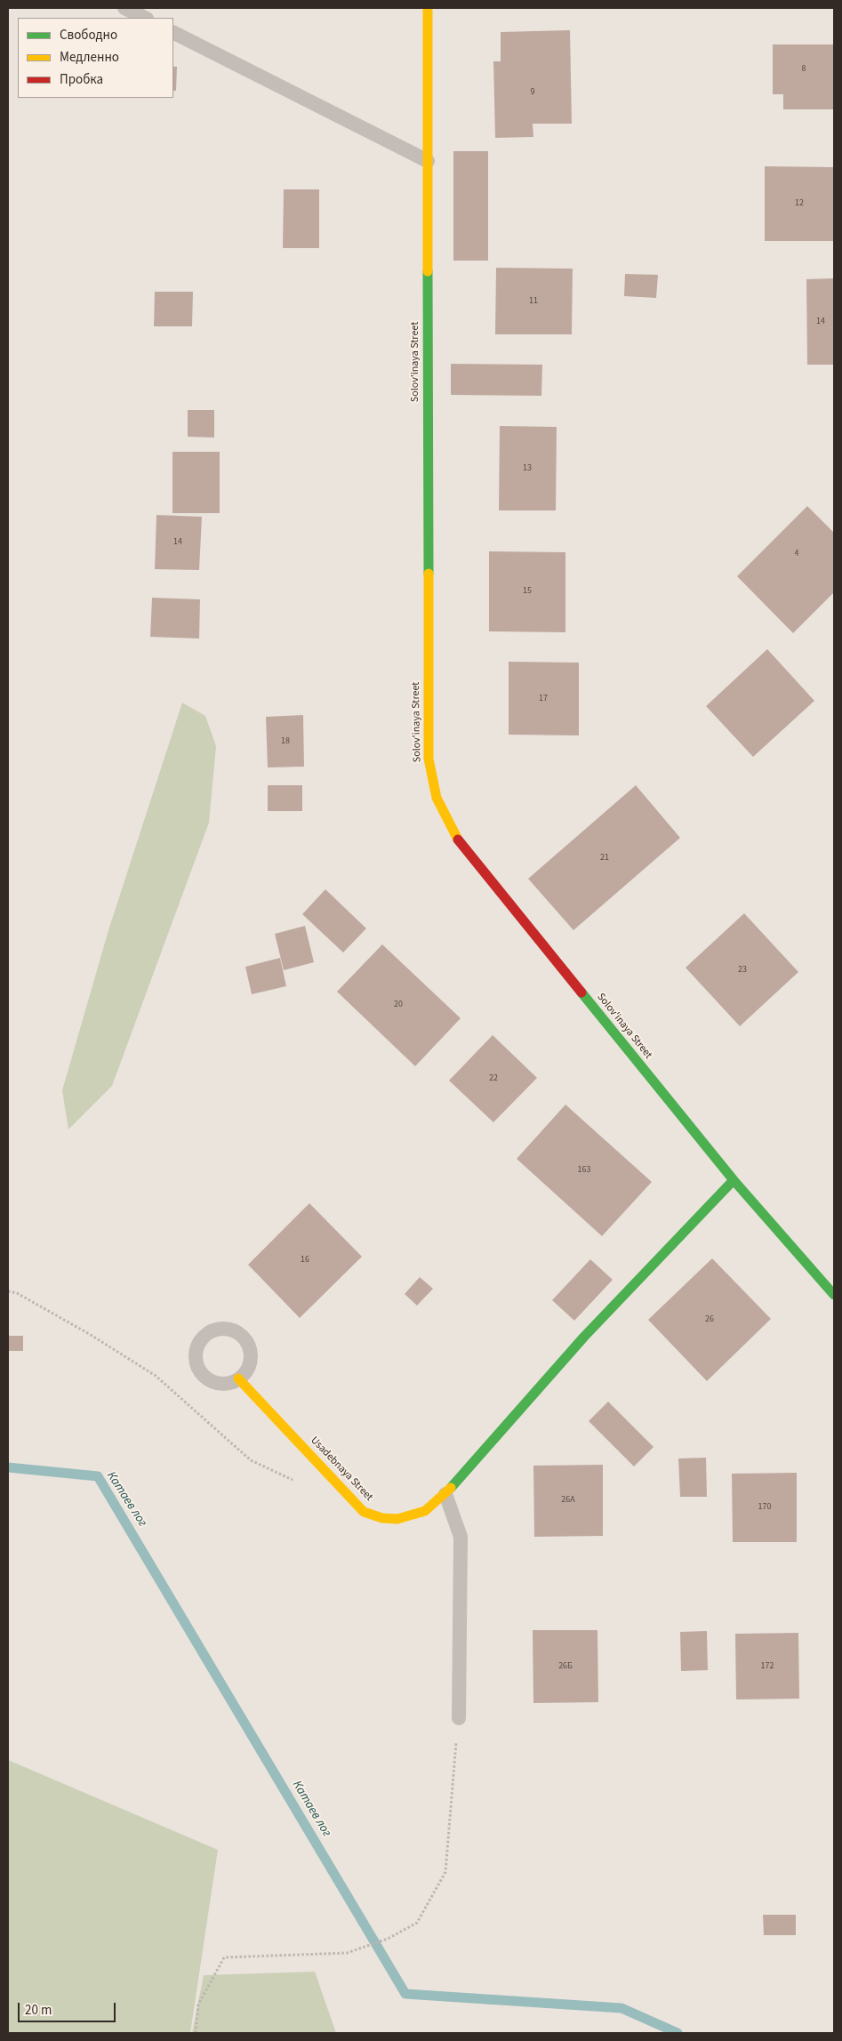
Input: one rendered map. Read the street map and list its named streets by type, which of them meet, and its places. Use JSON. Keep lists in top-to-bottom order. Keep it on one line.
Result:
{"streets":{"street":["Solov'inaya Street","Usadebnaya Street"]},"crossings":[["Solov'inaya Street","Usadebnaya Street"]],"water":["Катаев лог"],"house_numbers":["8","9","12","11","14","13","14","4","15","17","18","21","23","20","22","163","16","26","26А","170","26Б","172"],"legend":["Свободно","Медленно","Пробка"],"scale_bar":"20 m"}
